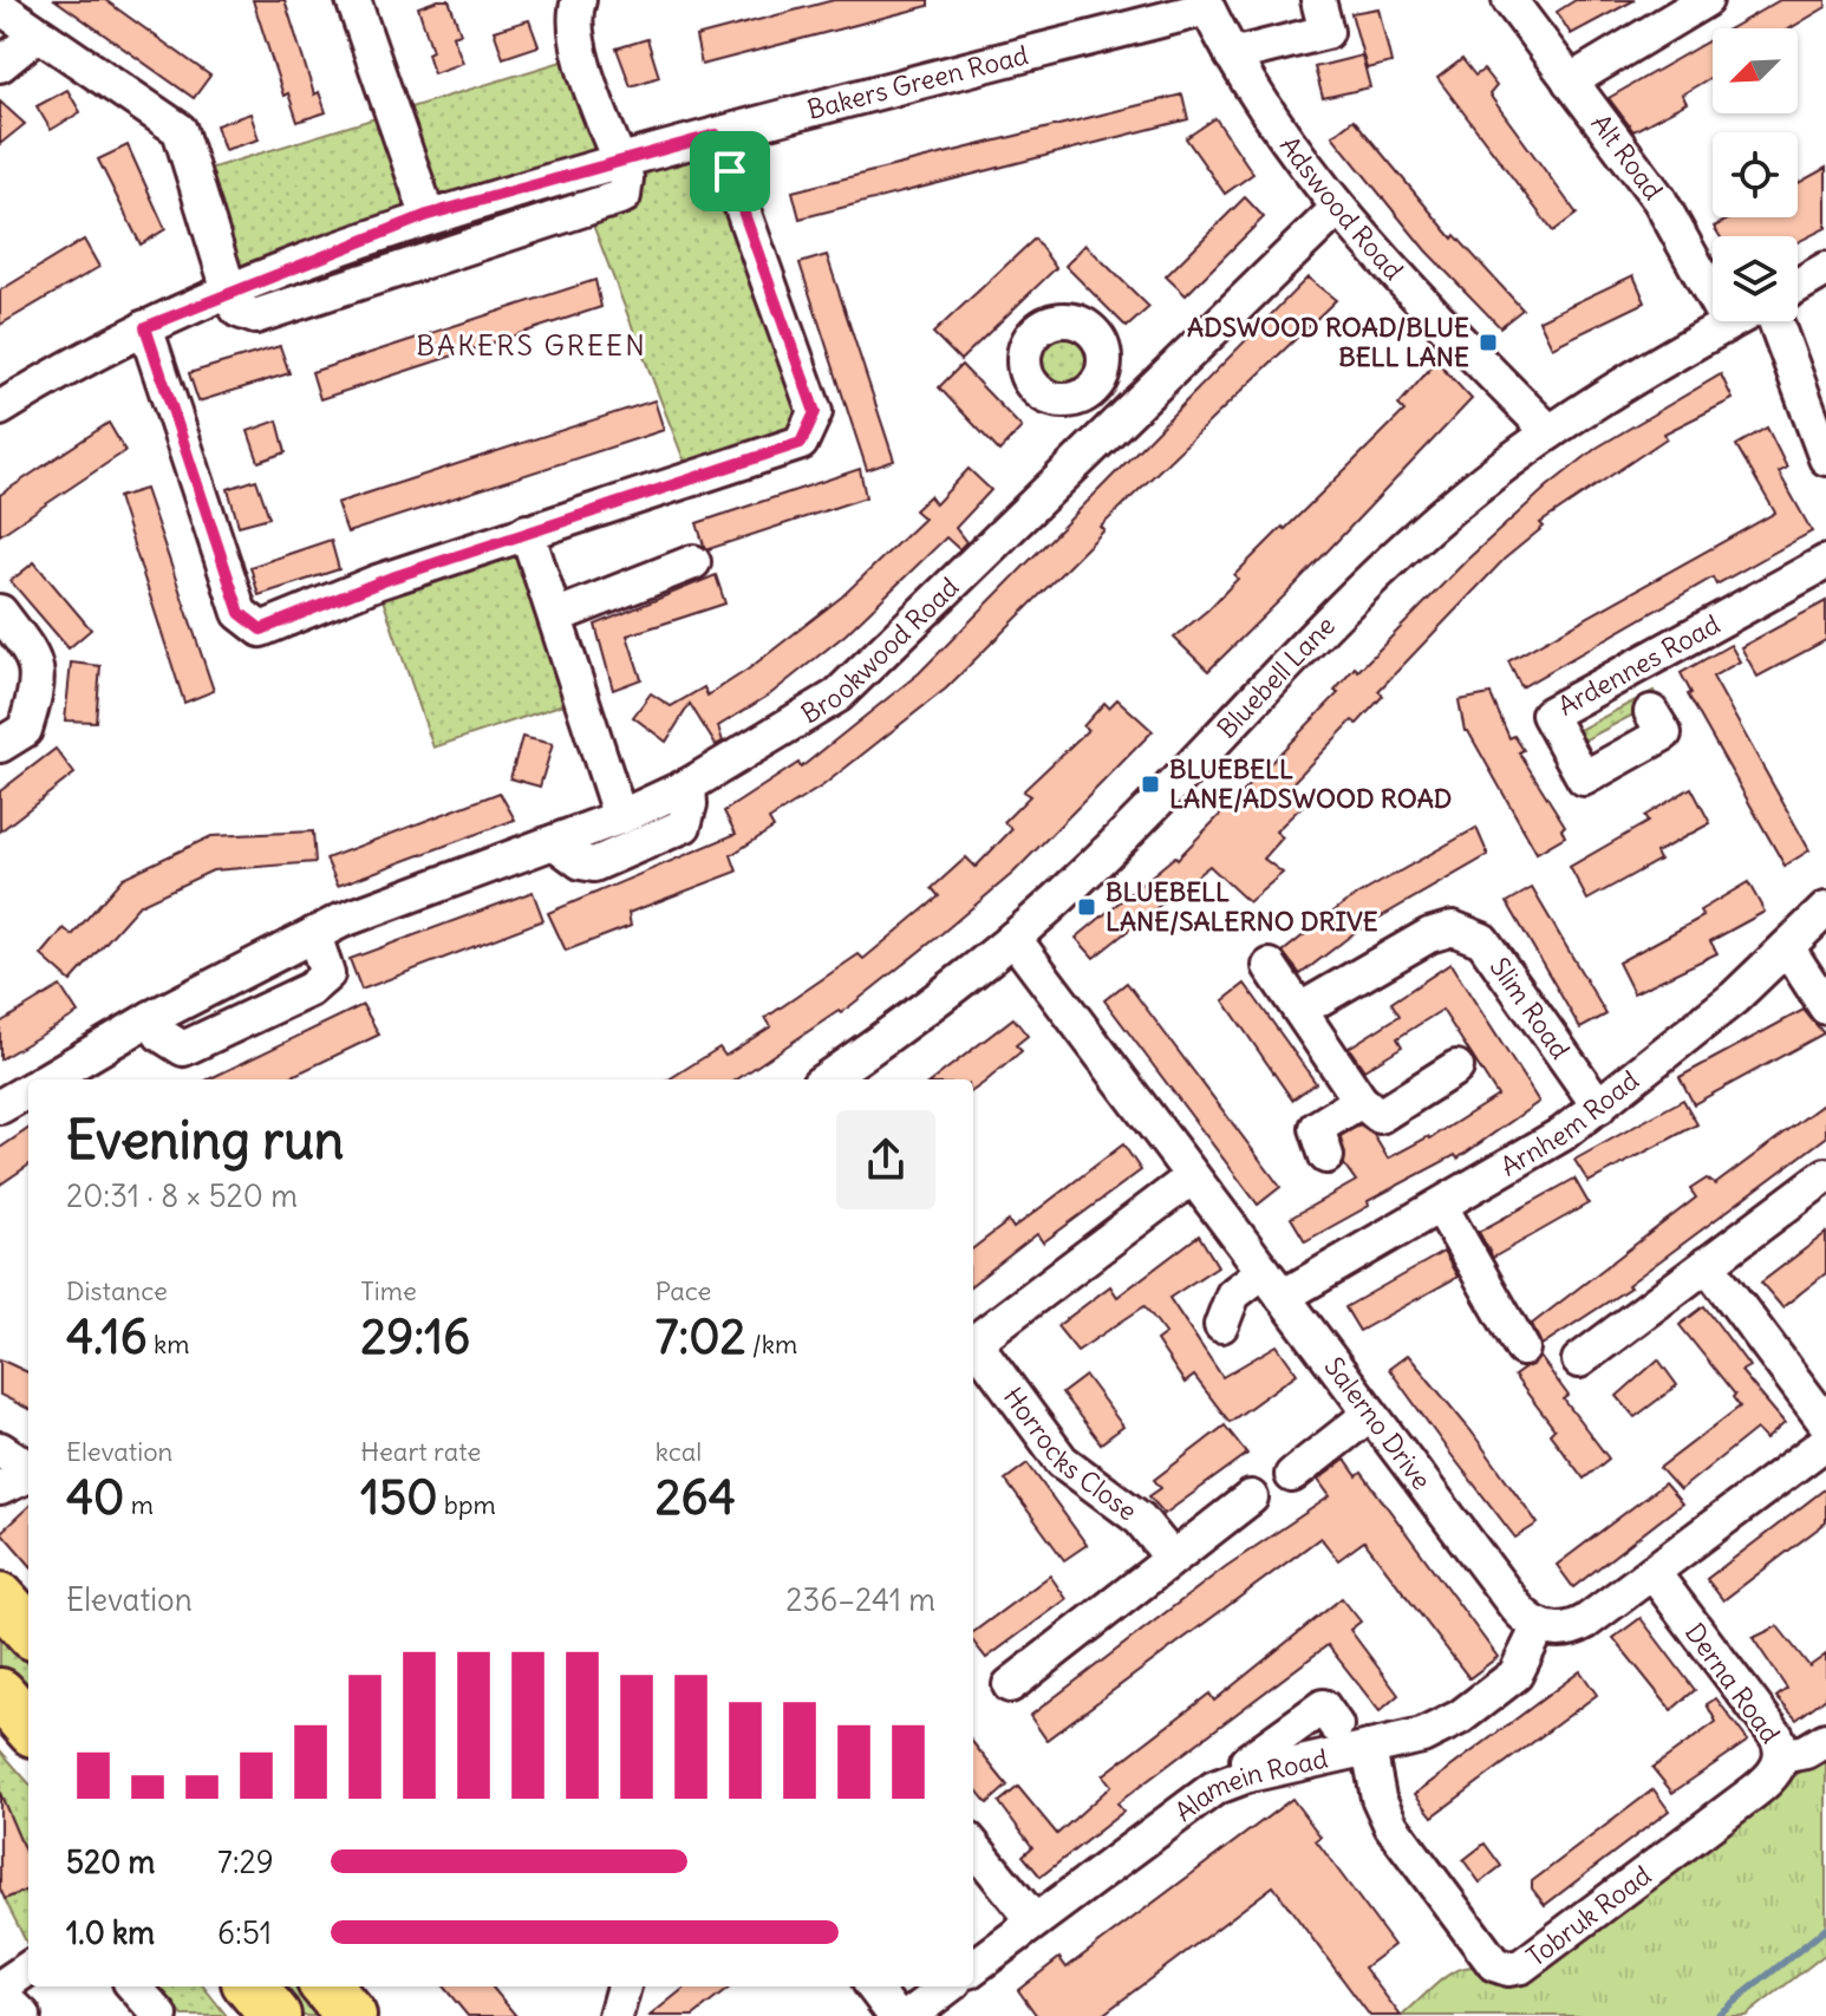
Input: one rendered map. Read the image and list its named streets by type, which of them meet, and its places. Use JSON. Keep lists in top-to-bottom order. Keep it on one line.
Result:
{"streets":{"street":["Bakers Green Road","Alt Road","Adswood Road","Brookwood Road","Ardennes Road","Bluebell Lane","Slim Road","Arnhem Road","Salerno Drive","Horrocks Close","Derna Road","Alamein Road","Tobruk Road"]},"crossings":[["Bakers Green Road","Adswood Road"],["Alt Road","Bluebell Lane"],["Adswood Road","Brookwood Road"],["Adswood Road","Bluebell Lane"],["Bluebell Lane","Salerno Drive"],["Slim Road","Arnhem Road"],["Arnhem Road","Salerno Drive"],["Salerno Drive","Alamein Road"],["Derna Road","Tobruk Road"],["Alamein Road","Tobruk Road"]],"districts":["BAKERS GREEN"],"places":{"transit":["ADSWOOD ROAD/BLUE BELL LANE","BLUEBELL LANE/ADSWOOD ROAD","BLUEBELL LANE/SALERNO DRIVE"]},"north":"bottom left","page":{"heading":["Evening run","20:31 · 8 × 520 m"],"stats":[["Distance","4.16 km"],["Time","29:16"],["Pace","7:02 /km"],["Elevation","40 m"],["Heart rate","150 bpm"],["kcal","264"]],"chart":["Elevation","236–241 m"],"list":[{"name":"520 m","note":"7:29"},{"name":"1.0 km","note":"6:51"}]}}
